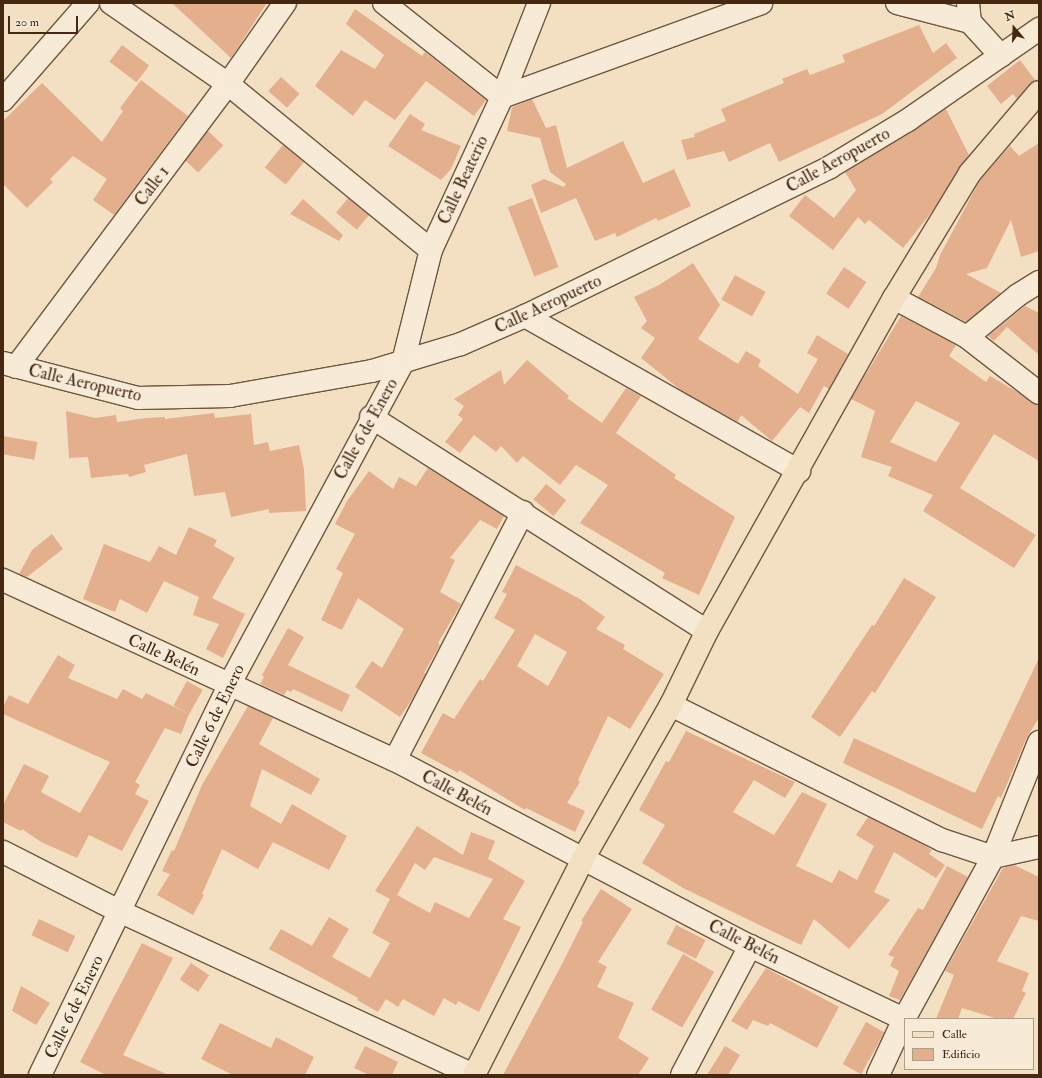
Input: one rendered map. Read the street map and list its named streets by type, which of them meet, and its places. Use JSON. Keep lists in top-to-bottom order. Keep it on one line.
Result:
{"streets":{"street":["Calle Aeropuerto","Calle Beaterio","Calle 1","Calle 6 de Enero","Calle Belén"]},"crossings":[["Calle Aeropuerto","Calle Beaterio"],["Calle Aeropuerto","Calle 1"],["Calle Aeropuerto","Calle 6 de Enero"],["Calle Beaterio","Calle 6 de Enero"],["Calle 6 de Enero","Calle Belén"]],"legend":["Calle","Edificio"],"scale_bar":"20 m","north":"top"}
